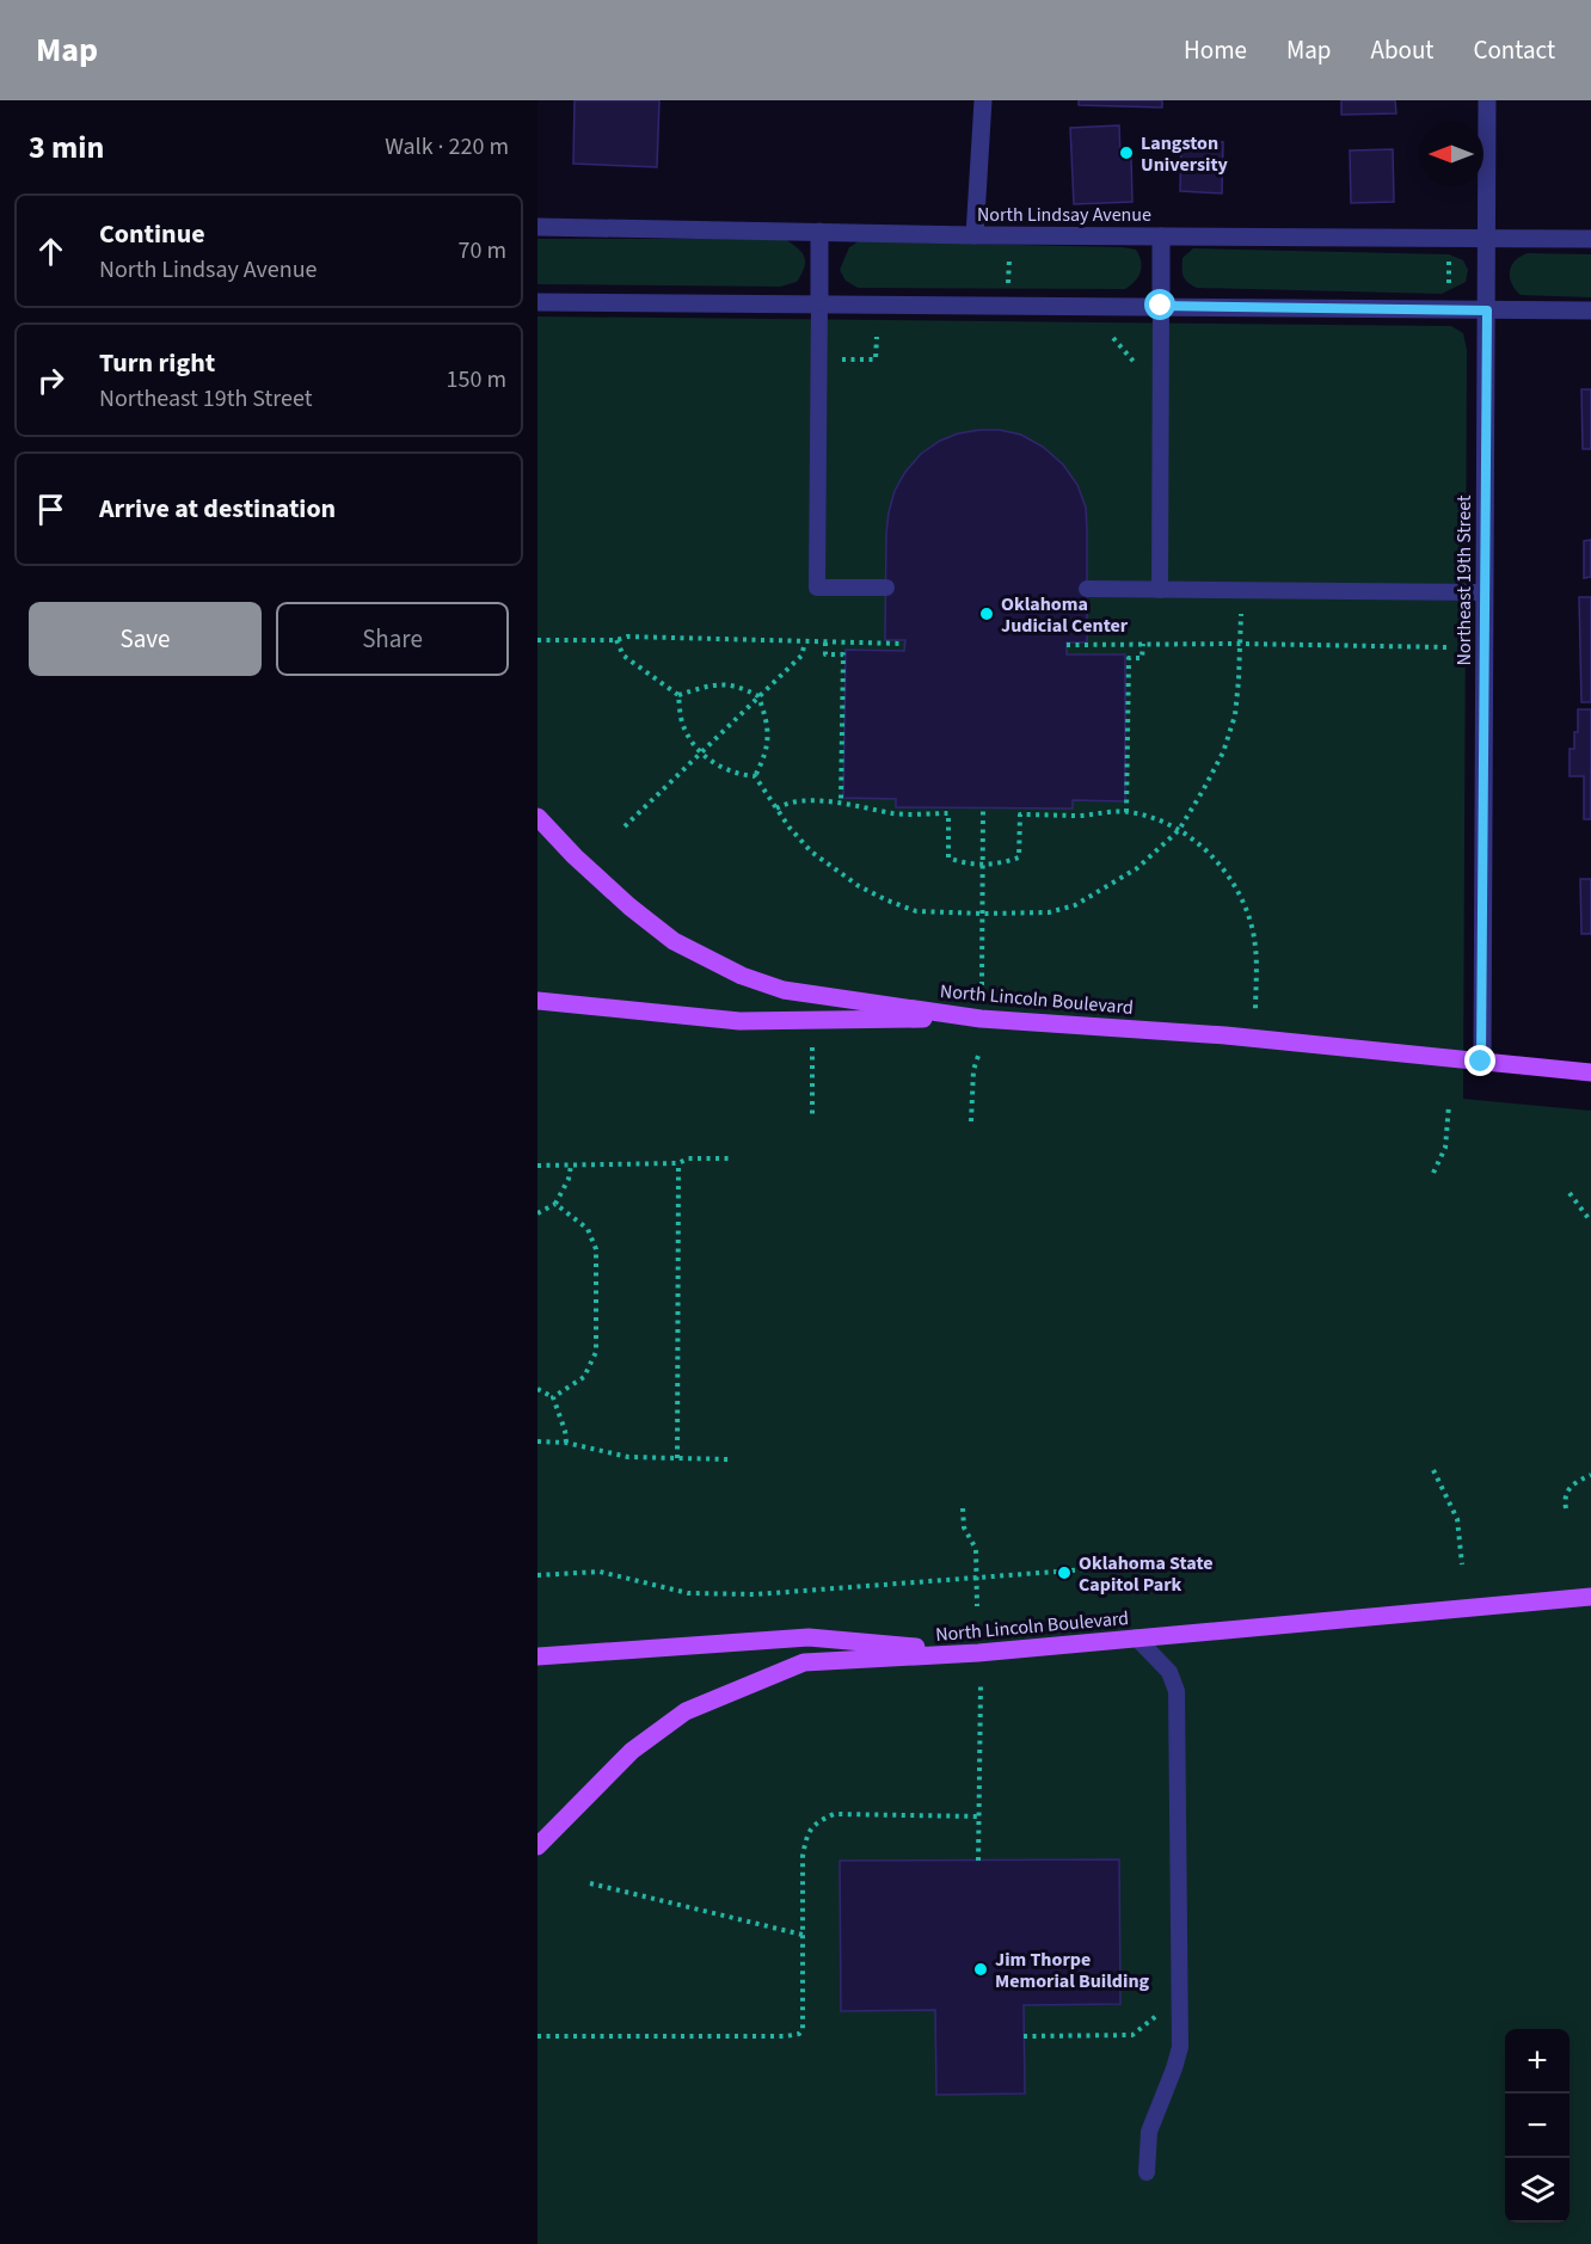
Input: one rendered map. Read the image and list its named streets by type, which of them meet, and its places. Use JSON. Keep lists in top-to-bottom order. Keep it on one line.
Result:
{"streets":{"main road":["North Lincoln Boulevard"],"street":["North Lindsay Avenue","Northeast 19th Street"]},"crossings":[["North Lindsay Avenue","Northeast 19th Street"],["Northeast 19th Street","North Lincoln Boulevard"]],"places":["Langston University","Oklahoma Judicial Center","Oklahoma State Capitol Park","Jim Thorpe Memorial Building"],"north":"left","page":{"header":"Map","nav":["Home","Map","About","Contact"],"heading":["3 min","Walk · 220 m"],"list":[["Continue","North Lindsay Avenue","70 m"],["Turn right","Northeast 19th Street","150 m"],"Arrive at destination"],"buttons":["Save","Share"],"map_buttons":["+","−"]}}
